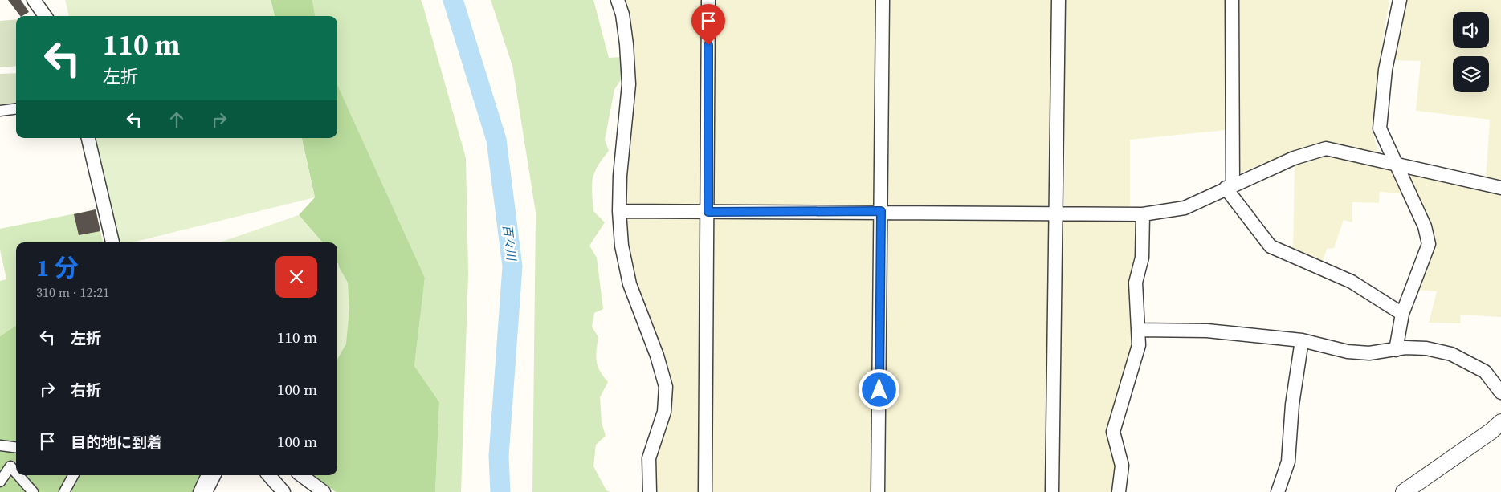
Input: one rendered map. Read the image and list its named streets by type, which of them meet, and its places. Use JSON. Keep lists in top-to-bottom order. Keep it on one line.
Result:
{"water":["百々川"],"page":{"turn":["110 m","左折"],"heading":["1 分","310 m · 12:21"],"list":[{"name":"左折","value":"110 m"},{"name":"右折","value":"100 m"},{"name":"目的地に到着","value":"100 m"}]}}
